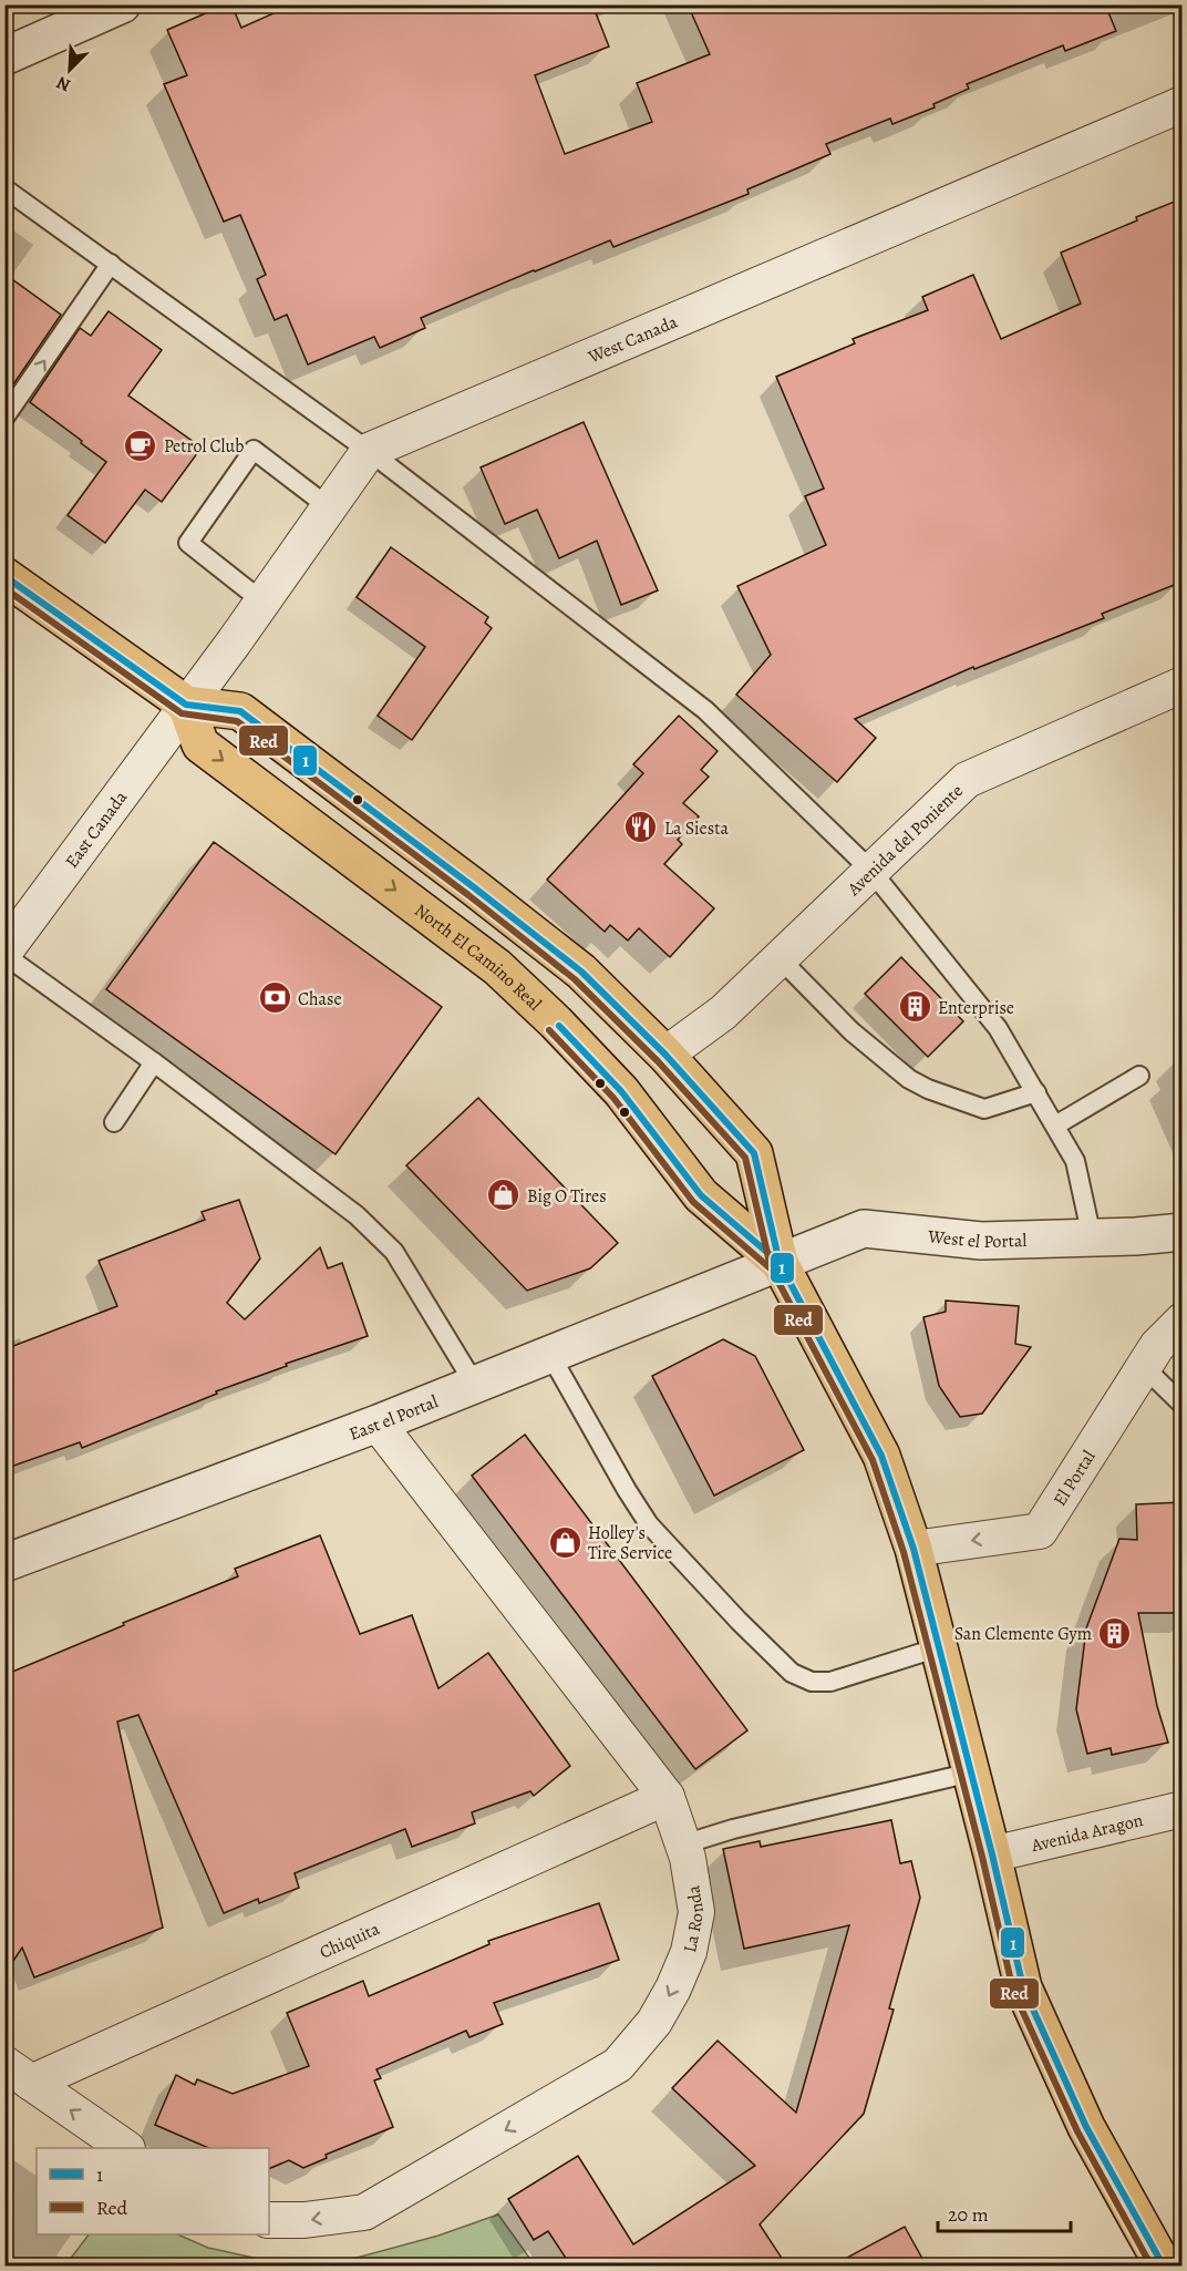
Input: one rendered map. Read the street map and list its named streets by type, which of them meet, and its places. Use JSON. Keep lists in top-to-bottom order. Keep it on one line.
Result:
{"streets":{"main road":["North El Camino Real"],"street":["West Canada","East Canada","Avenida del Poniente","West el Portal","East el Portal","El Portal","Avenida Aragon","La Ronda","Chiquita"]},"crossings":[["East Canada","North El Camino Real"],["Avenida del Poniente","North El Camino Real"],["North El Camino Real","West el Portal"],["North El Camino Real","East el Portal"],["North El Camino Real","El Portal"],["North El Camino Real","Avenida Aragon"],["West el Portal","East el Portal"],["East el Portal","La Ronda"],["La Ronda","Chiquita"]],"one_way":["El Portal","La Ronda"],"places":{"cafe":["Petrol Club"],"restaurant":["La Siesta"],"bank":["Chase"],"building":["Enterprise","San Clemente Gym"],"shop":["Big O Tires","Holley's Tire Service"]},"lines":["transit line 1","transit line Red"],"legend":["1","Red"],"scale_bar":"20 m","north":"bottom left"}
